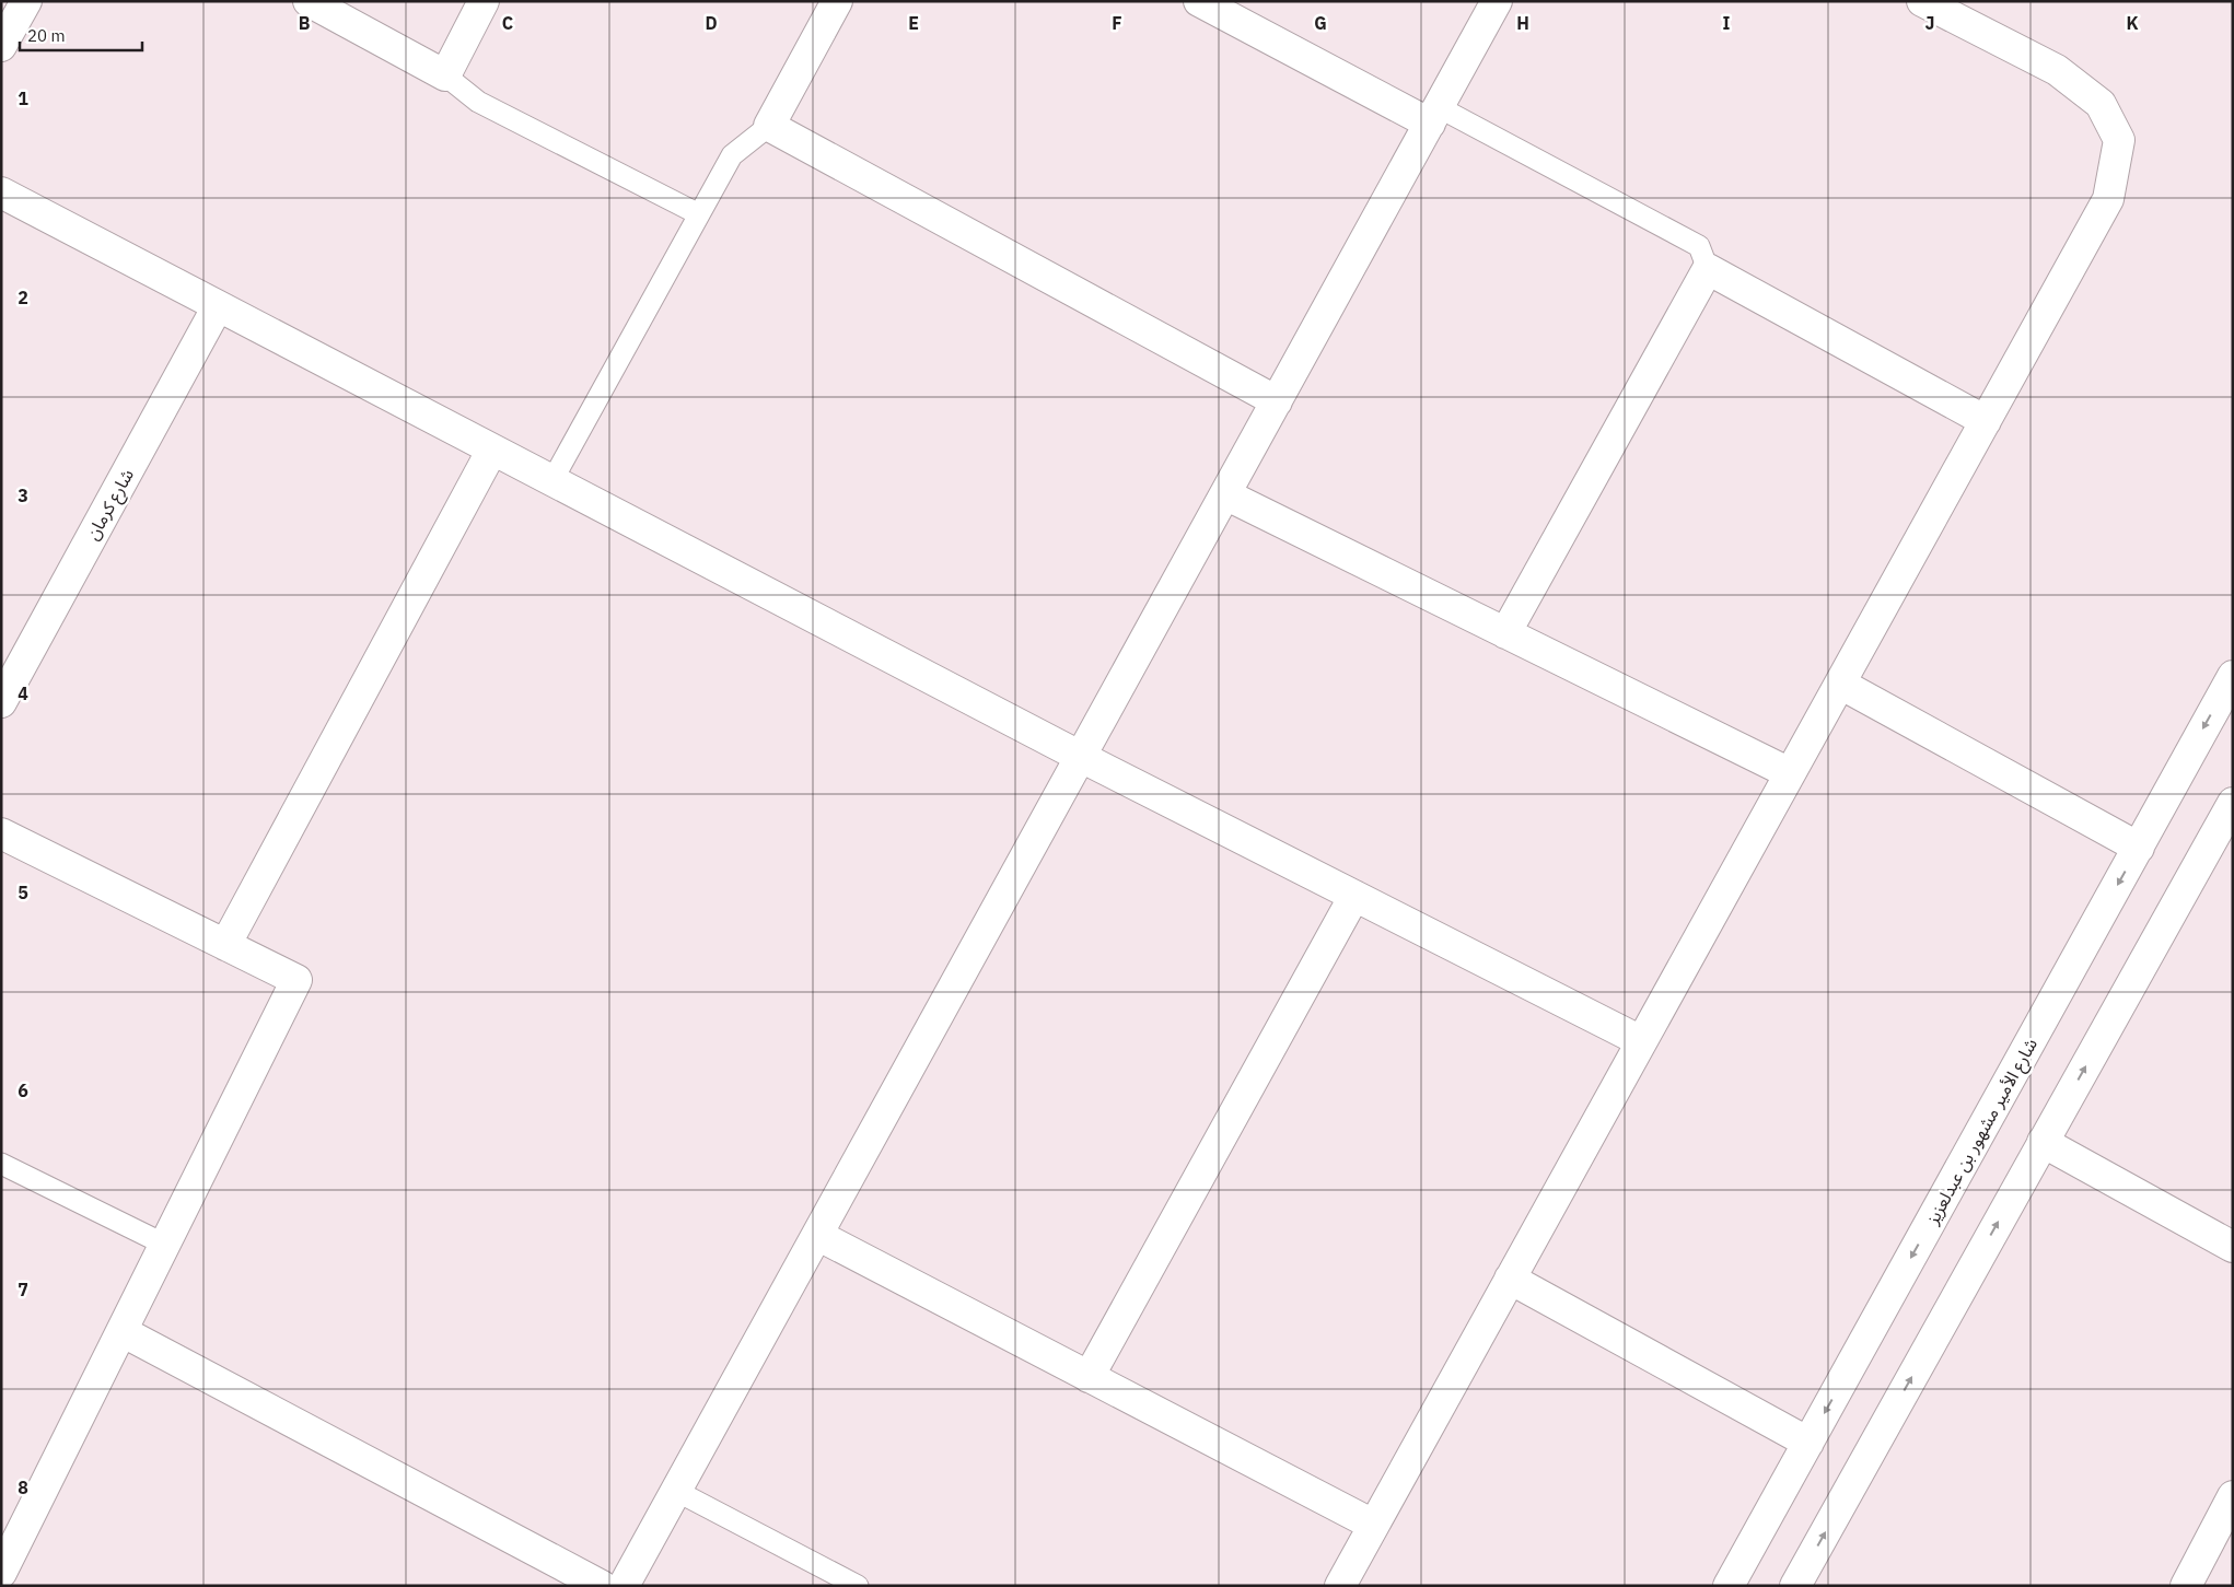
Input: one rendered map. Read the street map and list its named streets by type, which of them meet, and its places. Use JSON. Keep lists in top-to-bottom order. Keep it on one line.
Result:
{"streets":{"street":["شارع كرمان","شارع الأمير مشهور بن عبدلعزيز"]},"scale_bar":"20 m","grid":{"columns":["B","C","D","E","F","G","H","I","J","K"],"rows":["1","2","3","4","5","6","7","8"]}}
